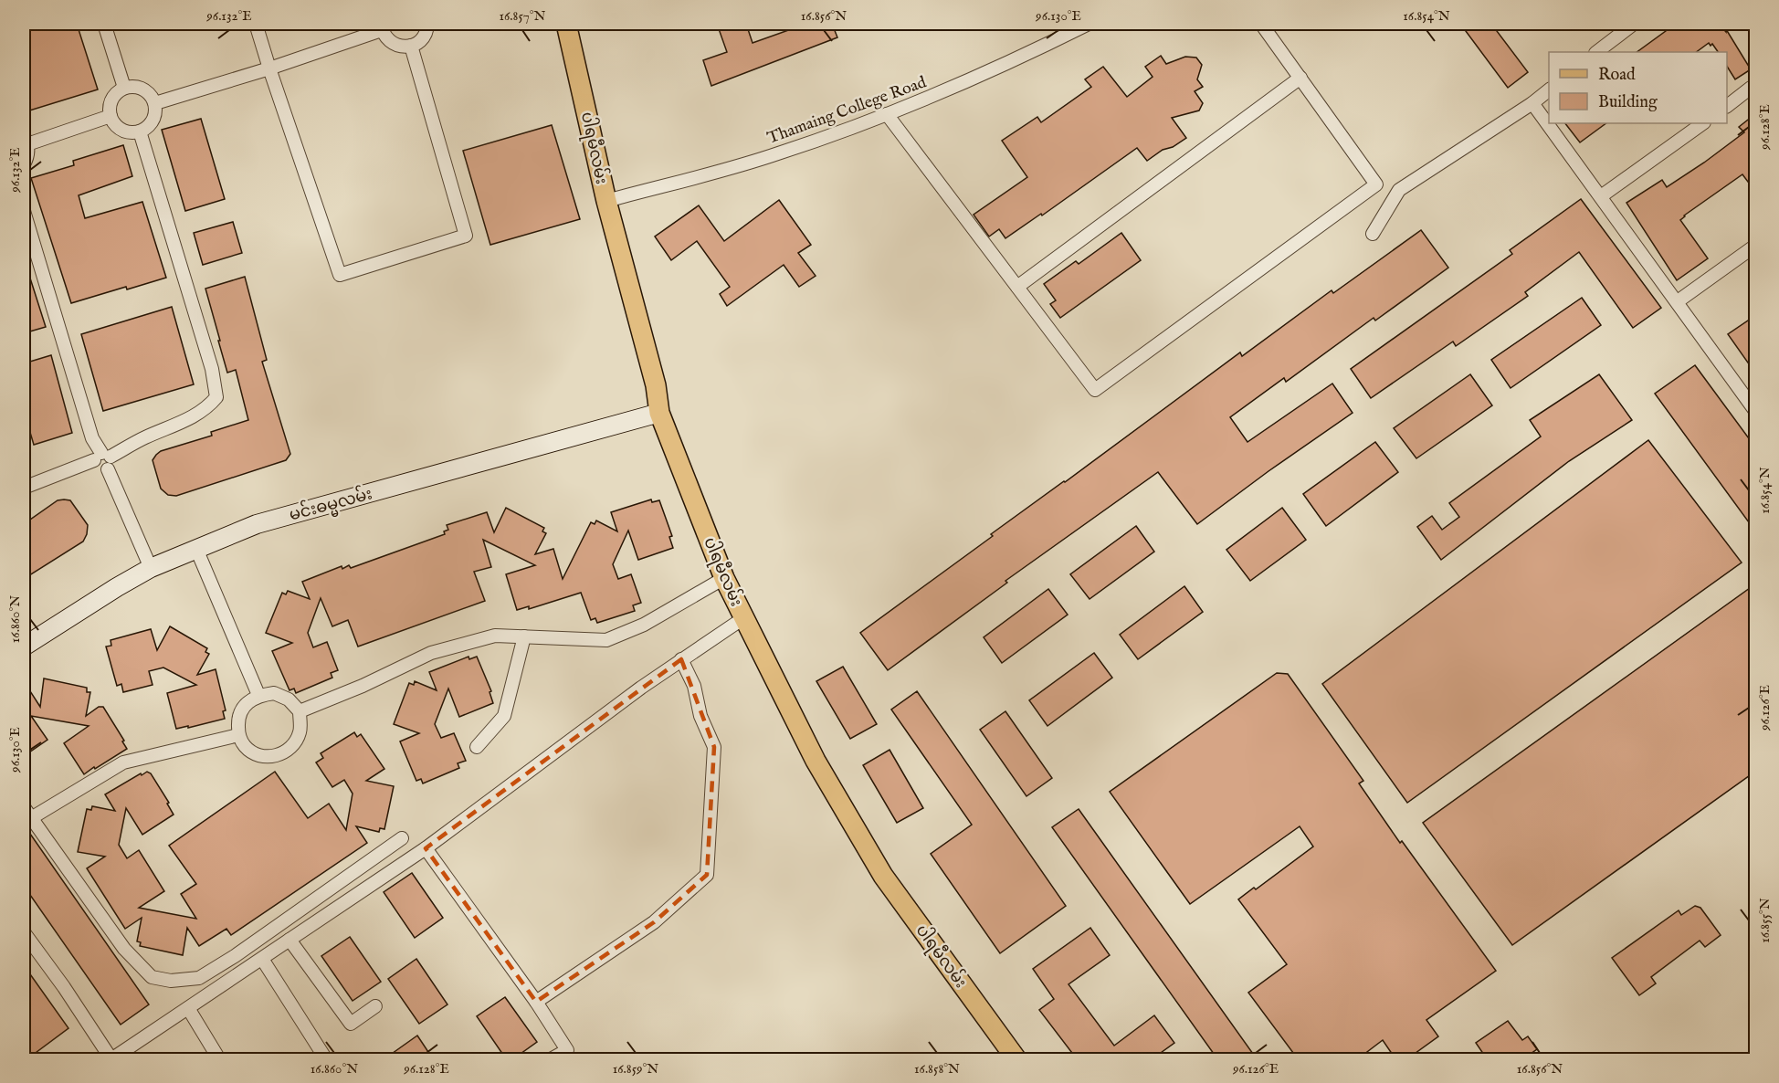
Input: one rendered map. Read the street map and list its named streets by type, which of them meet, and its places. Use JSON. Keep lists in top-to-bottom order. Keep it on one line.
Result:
{"streets":{"main road":["ပါရမီလမ်း","မင်းဓမ္မလမ်း"],"street":["Thamaing College Road"]},"crossings":[["Thamaing College Road","ပါရမီလမ်း"],["ပါရမီလမ်း","မင်းဓမ္မလမ်း"]],"legend":["Road","Building"],"coordinates":["96.132°E","16.857°N","16.856°N","96.130°E","16.854°N","96.128°E","16.860°N","96.126°E","16.855°N","16.859°N","16.858°N"]}
